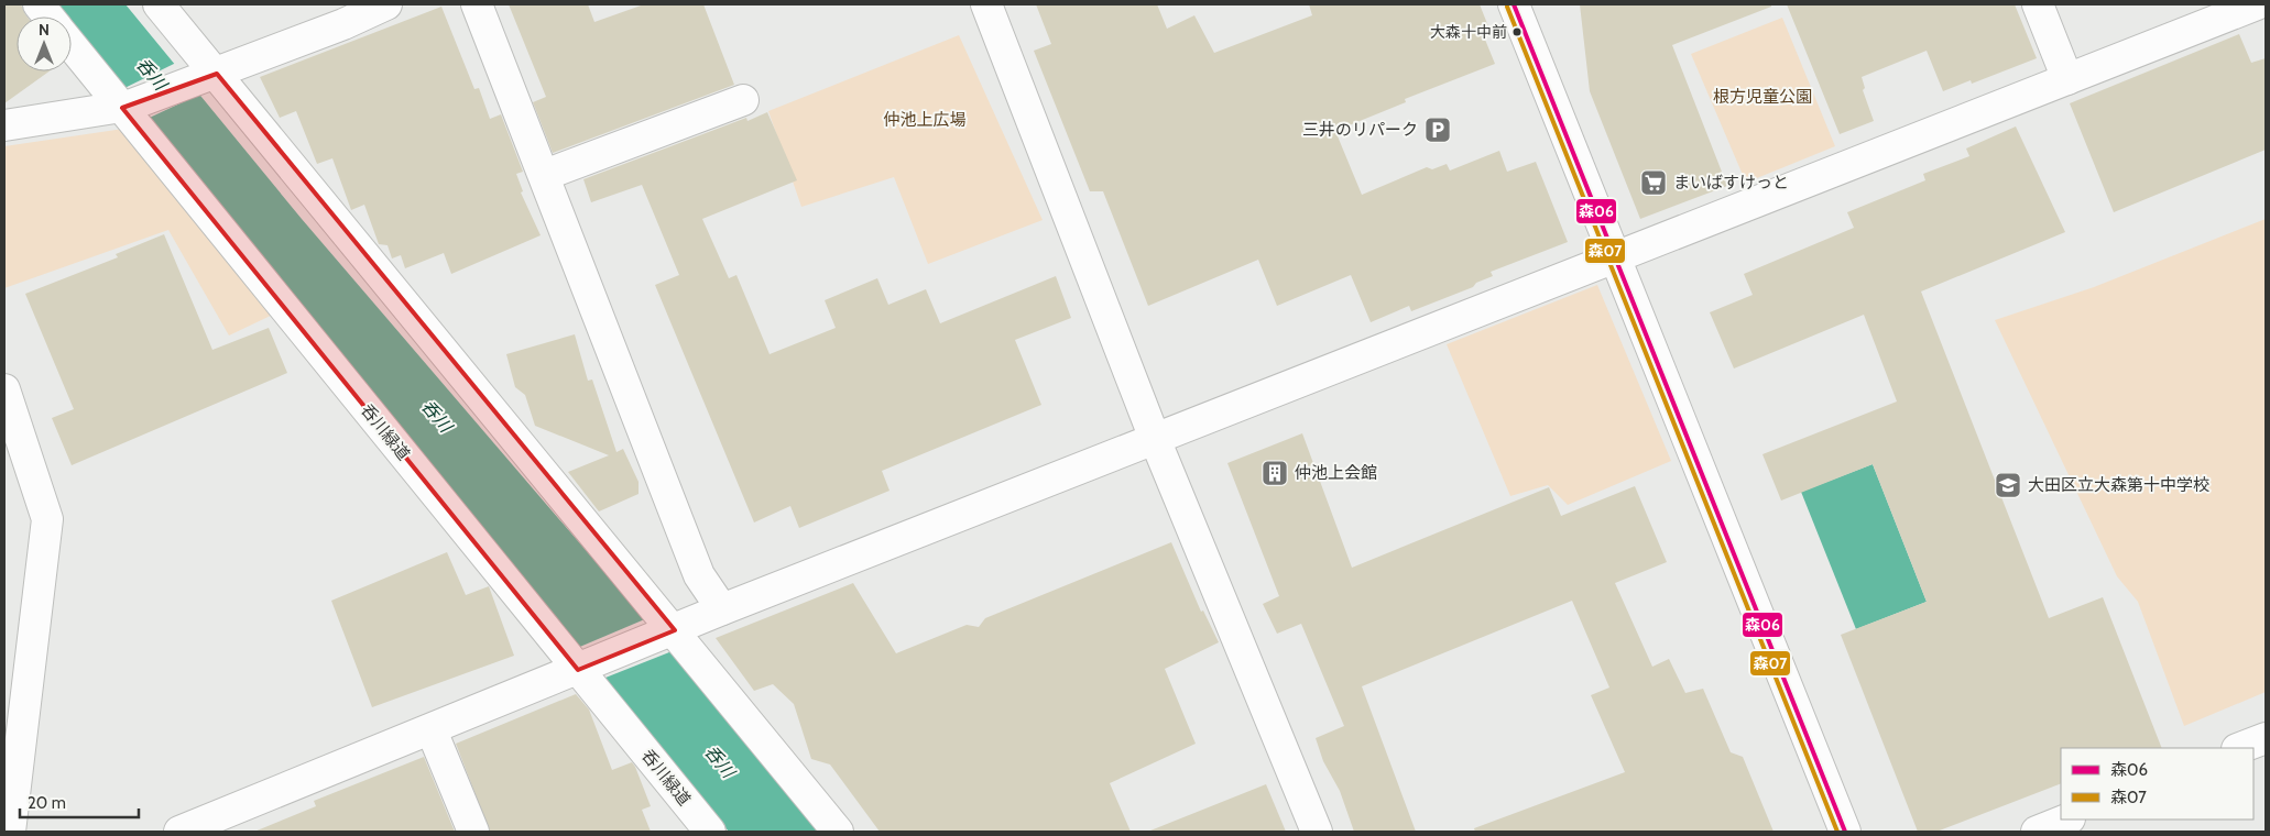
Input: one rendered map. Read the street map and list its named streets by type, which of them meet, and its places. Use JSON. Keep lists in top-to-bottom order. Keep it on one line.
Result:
{"streets":{"street":["呑川緑道"]},"water":["呑川"],"parks":["根方児童公園","仲池上広場"],"places":{"other":["大森十中前"],"parking":["三井のリパーク"],"supermarket":["まいばすけっと"],"building":["仲池上会館"],"school or university":["大田区立大森第十中学校"]},"lines":["transit line 森06","transit line 森07"],"legend":["森06","森07"],"scale_bar":"20 m","north":"top"}
